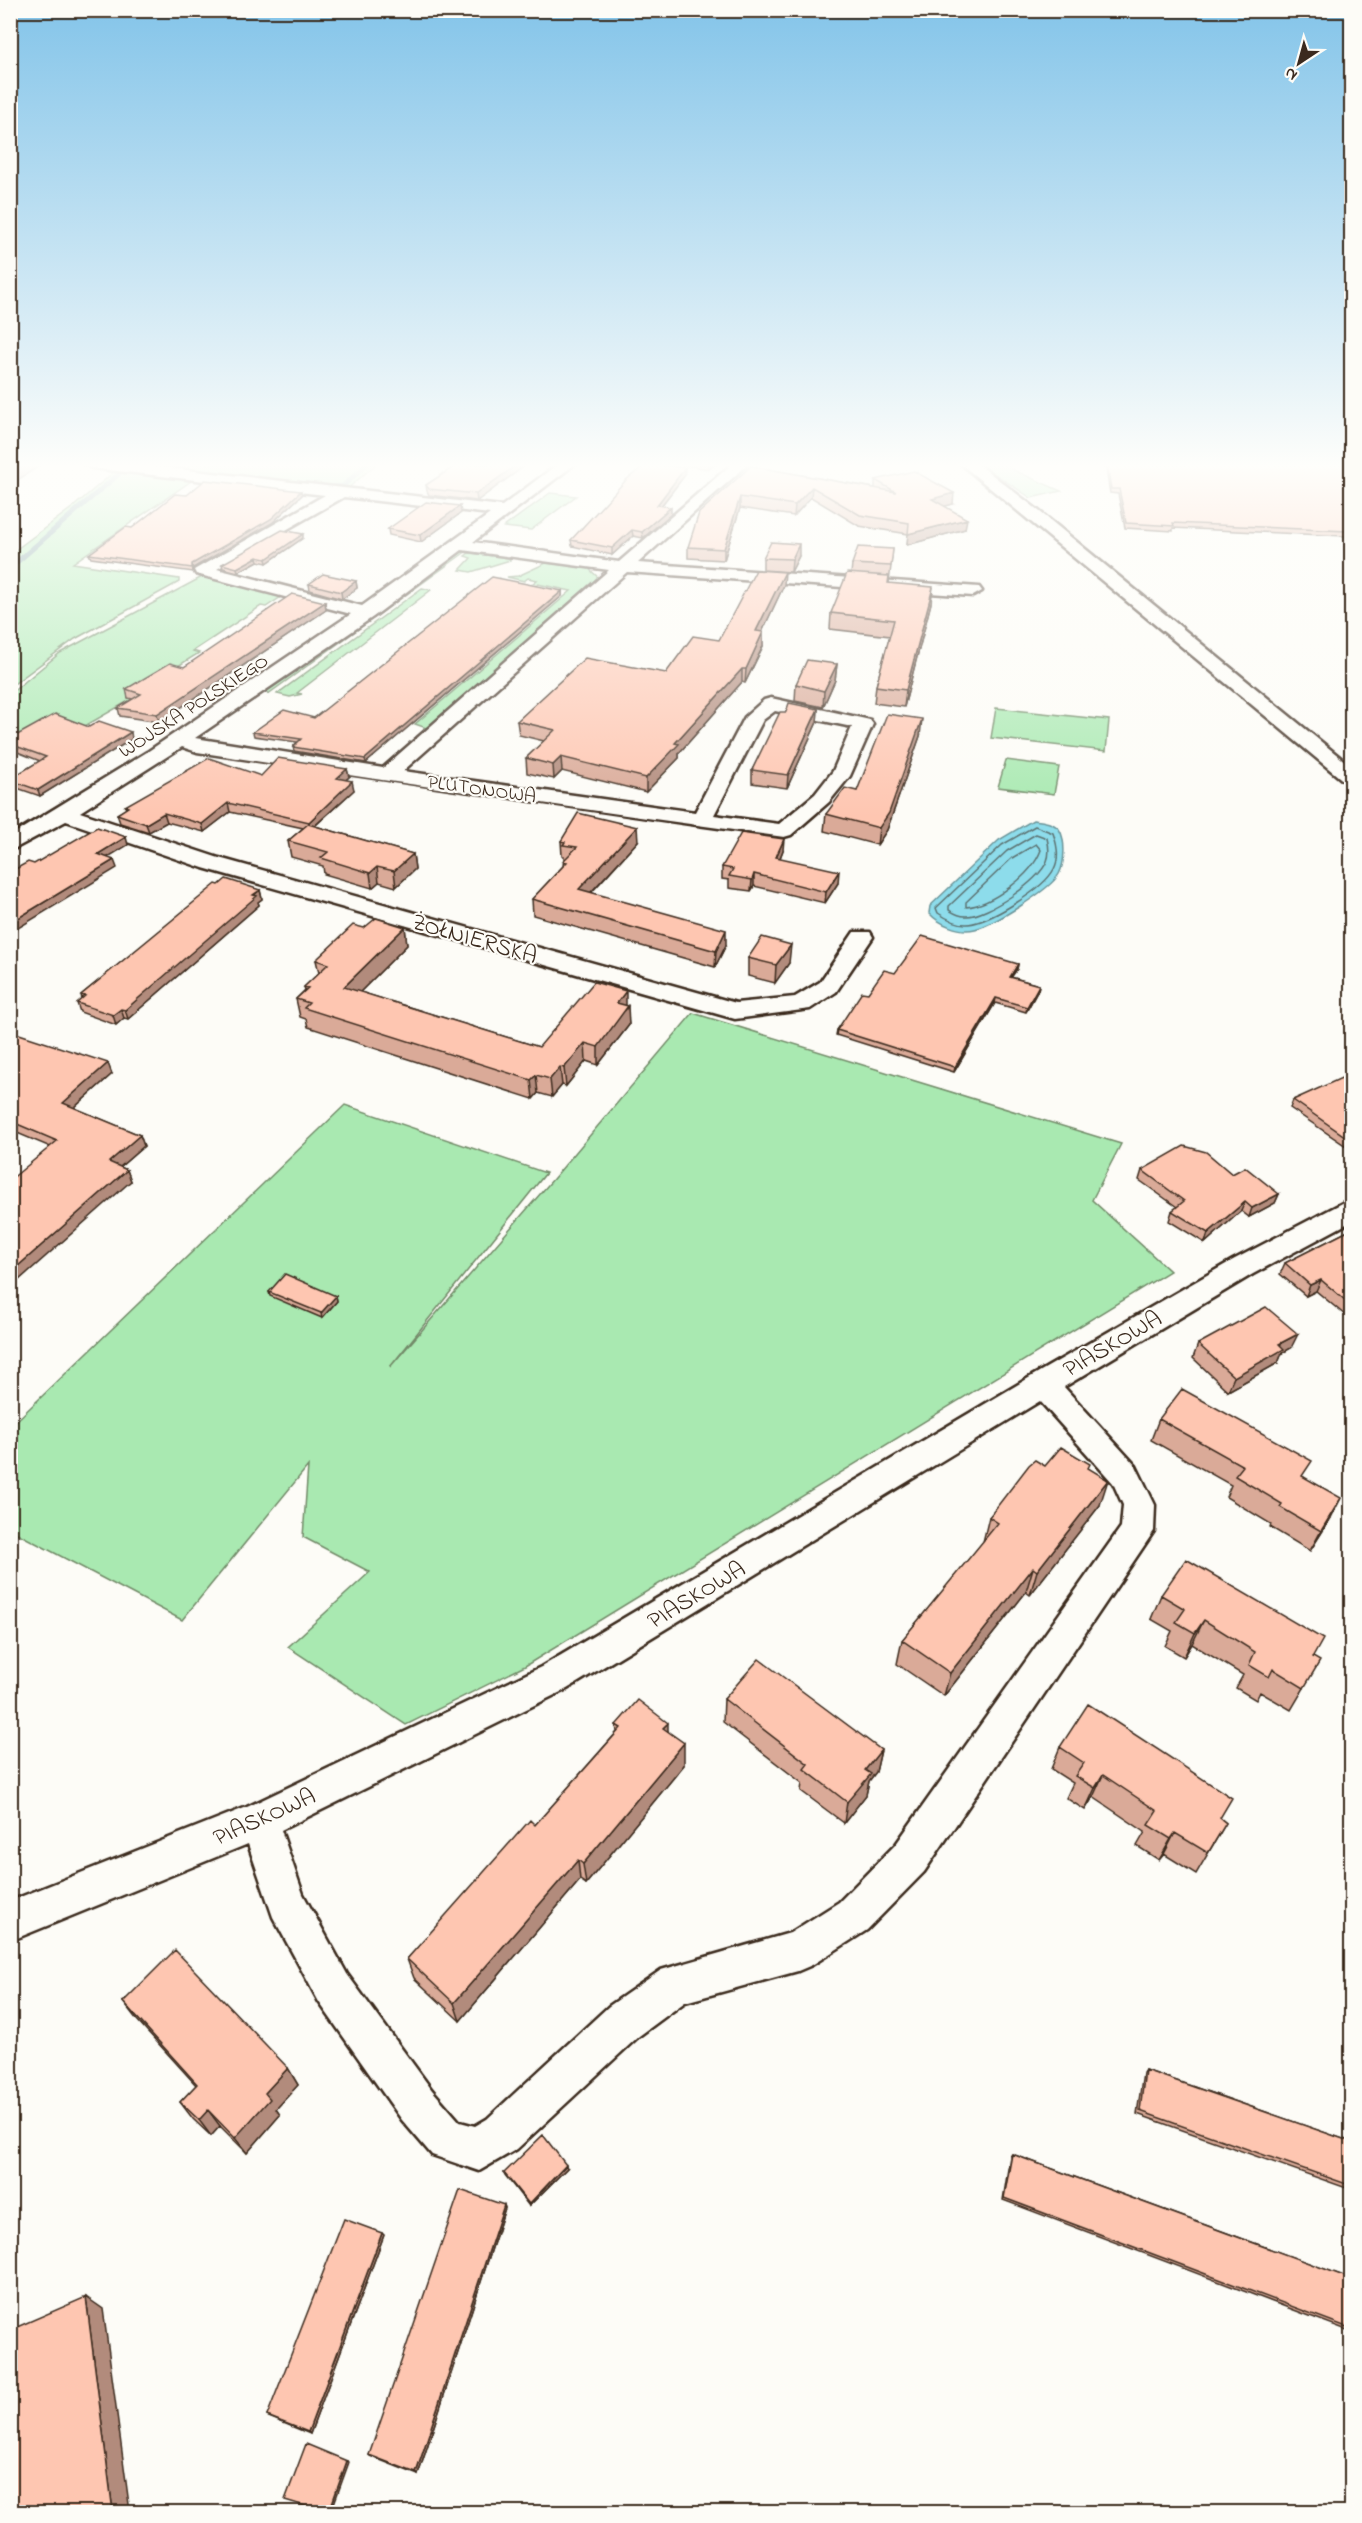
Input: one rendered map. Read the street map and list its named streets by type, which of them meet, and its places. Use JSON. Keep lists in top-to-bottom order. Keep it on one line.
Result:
{"streets":{"street":["WOJSKA POLSKIEGO","PLUTONOWA","ŻOŁNIERSKA","PIASKOWA"]},"crossings":[["WOJSKA POLSKIEGO","PLUTONOWA"],["WOJSKA POLSKIEGO","ŻOŁNIERSKA"]],"north":"bottom left"}
